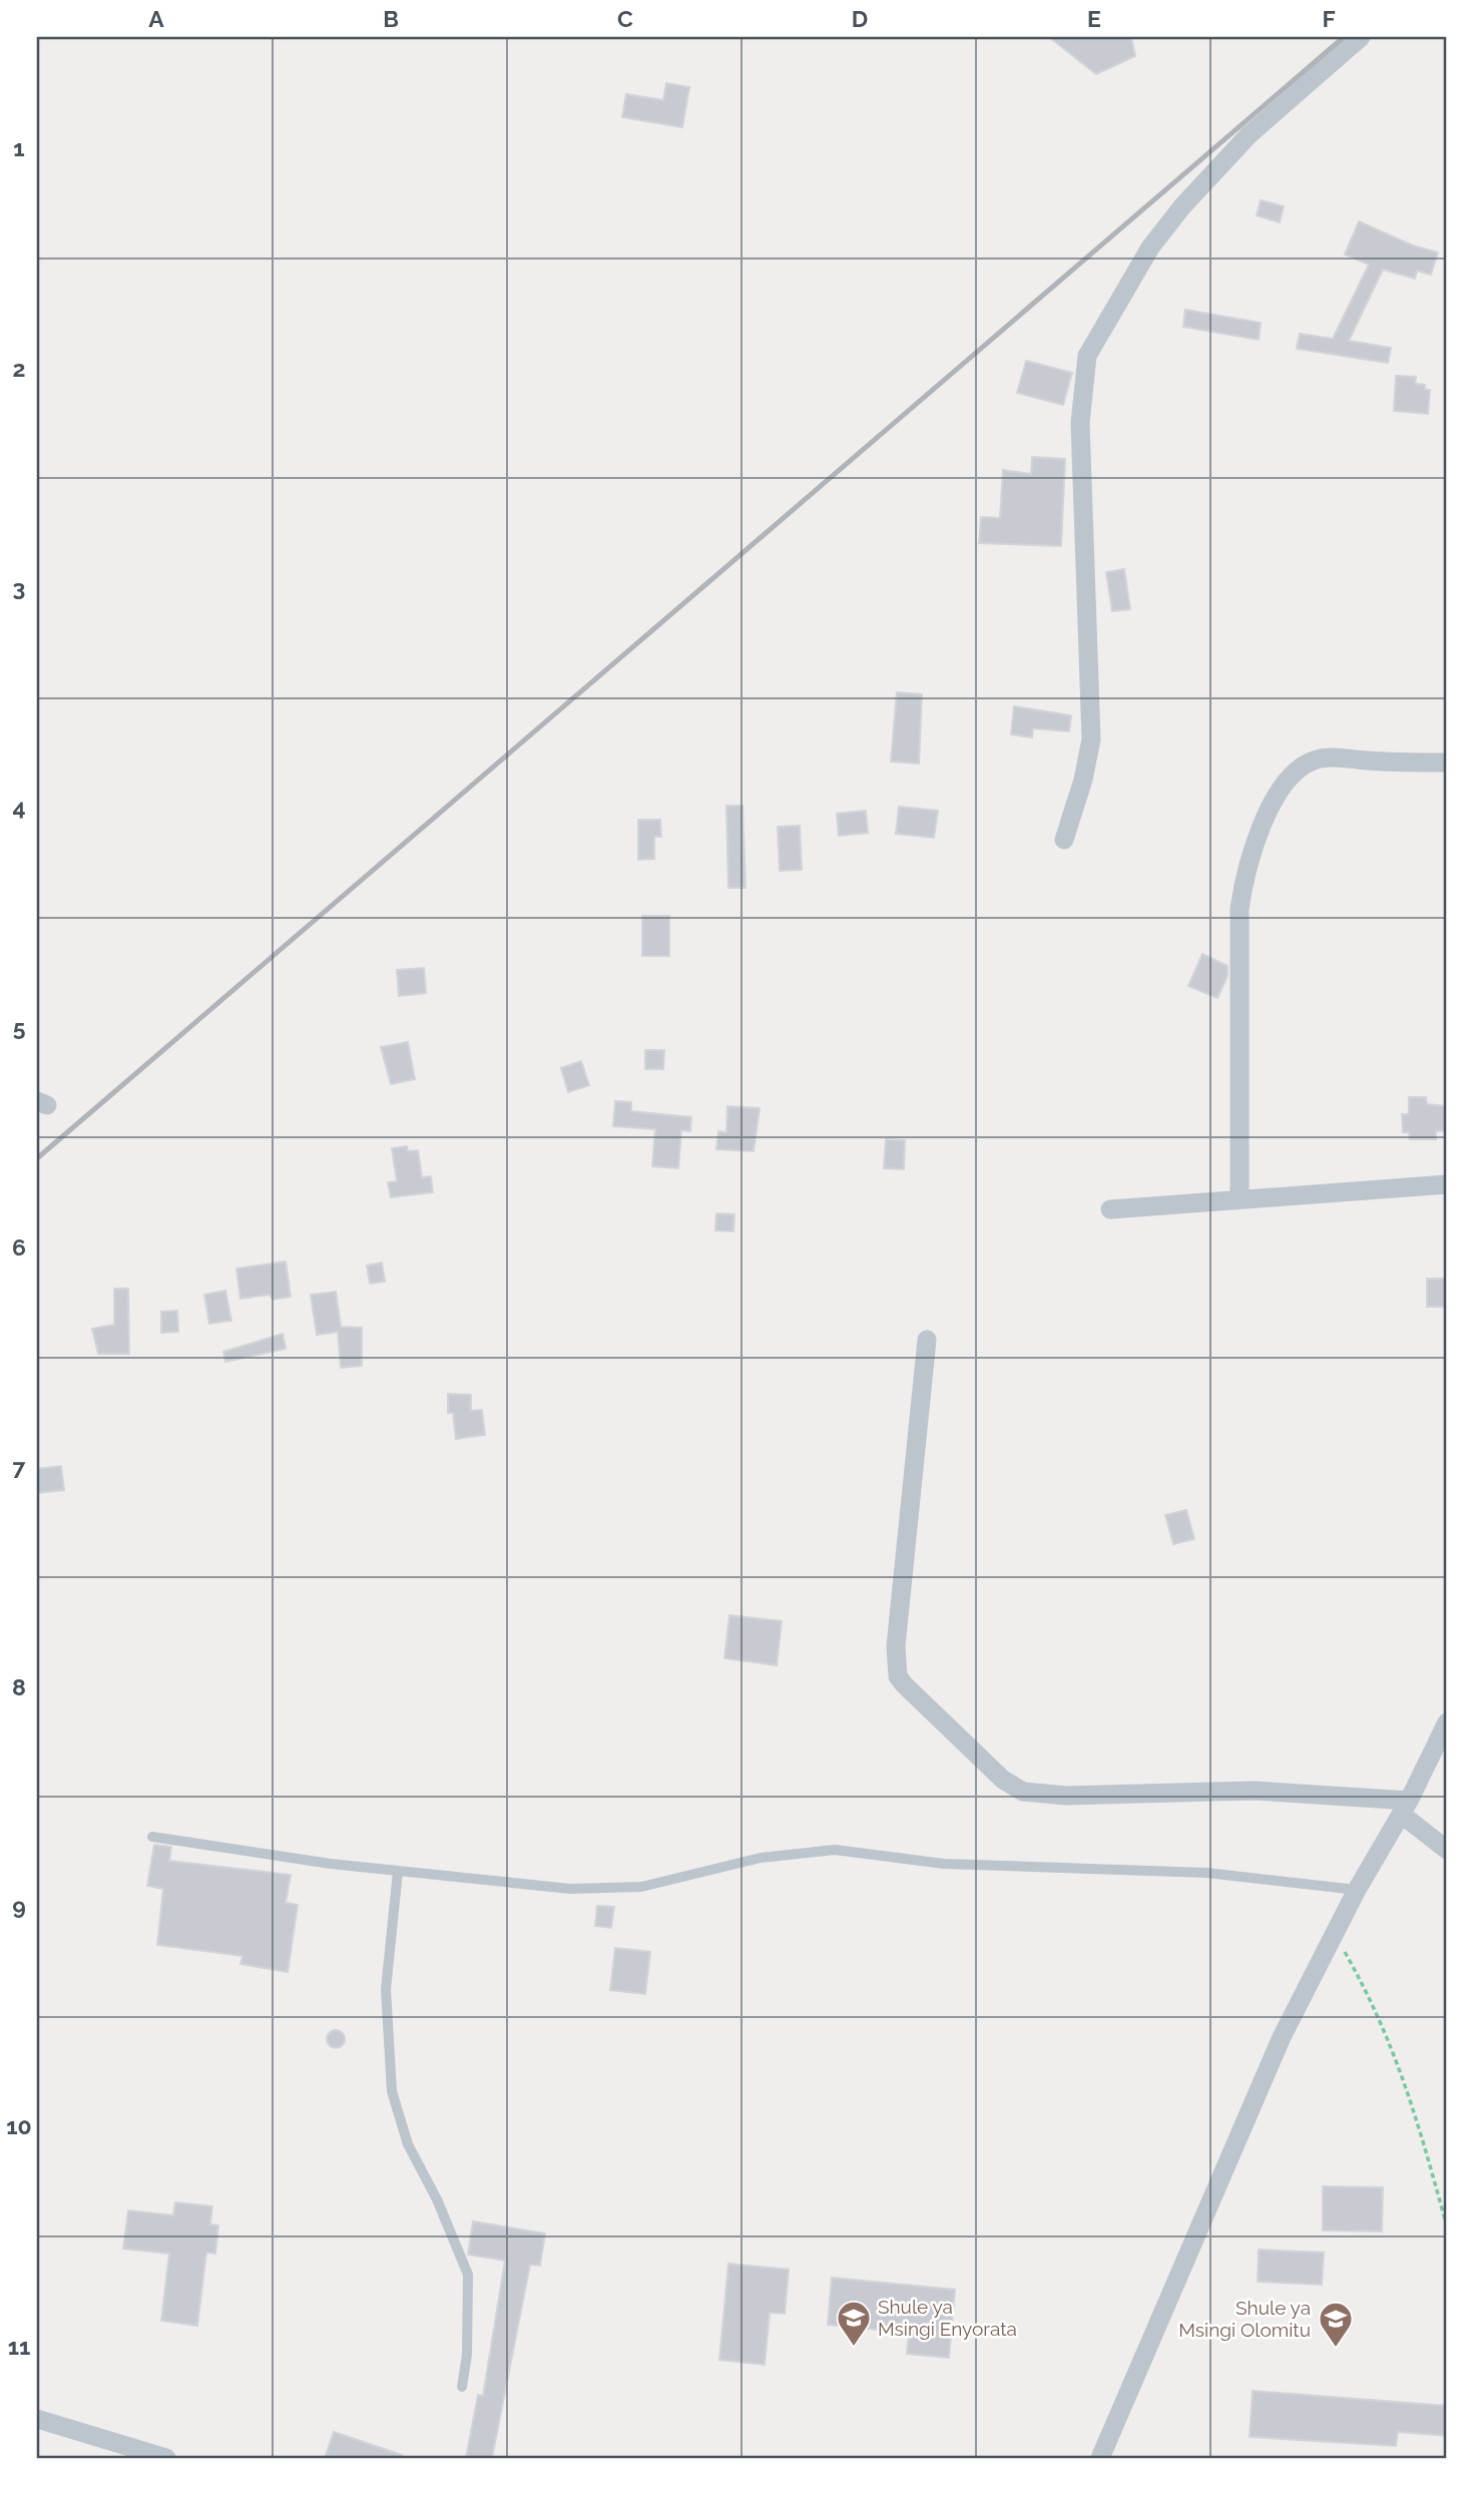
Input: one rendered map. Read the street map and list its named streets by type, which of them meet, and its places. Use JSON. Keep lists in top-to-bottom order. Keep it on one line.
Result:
{"places":{"school or university":["Shule ya Msingi Enyorata","Shule ya Msingi Olomitu"]},"grid":{"columns":["A","B","C","D","E","F"],"rows":["1","2","3","4","5","6","7","8","9","10","11"]}}
